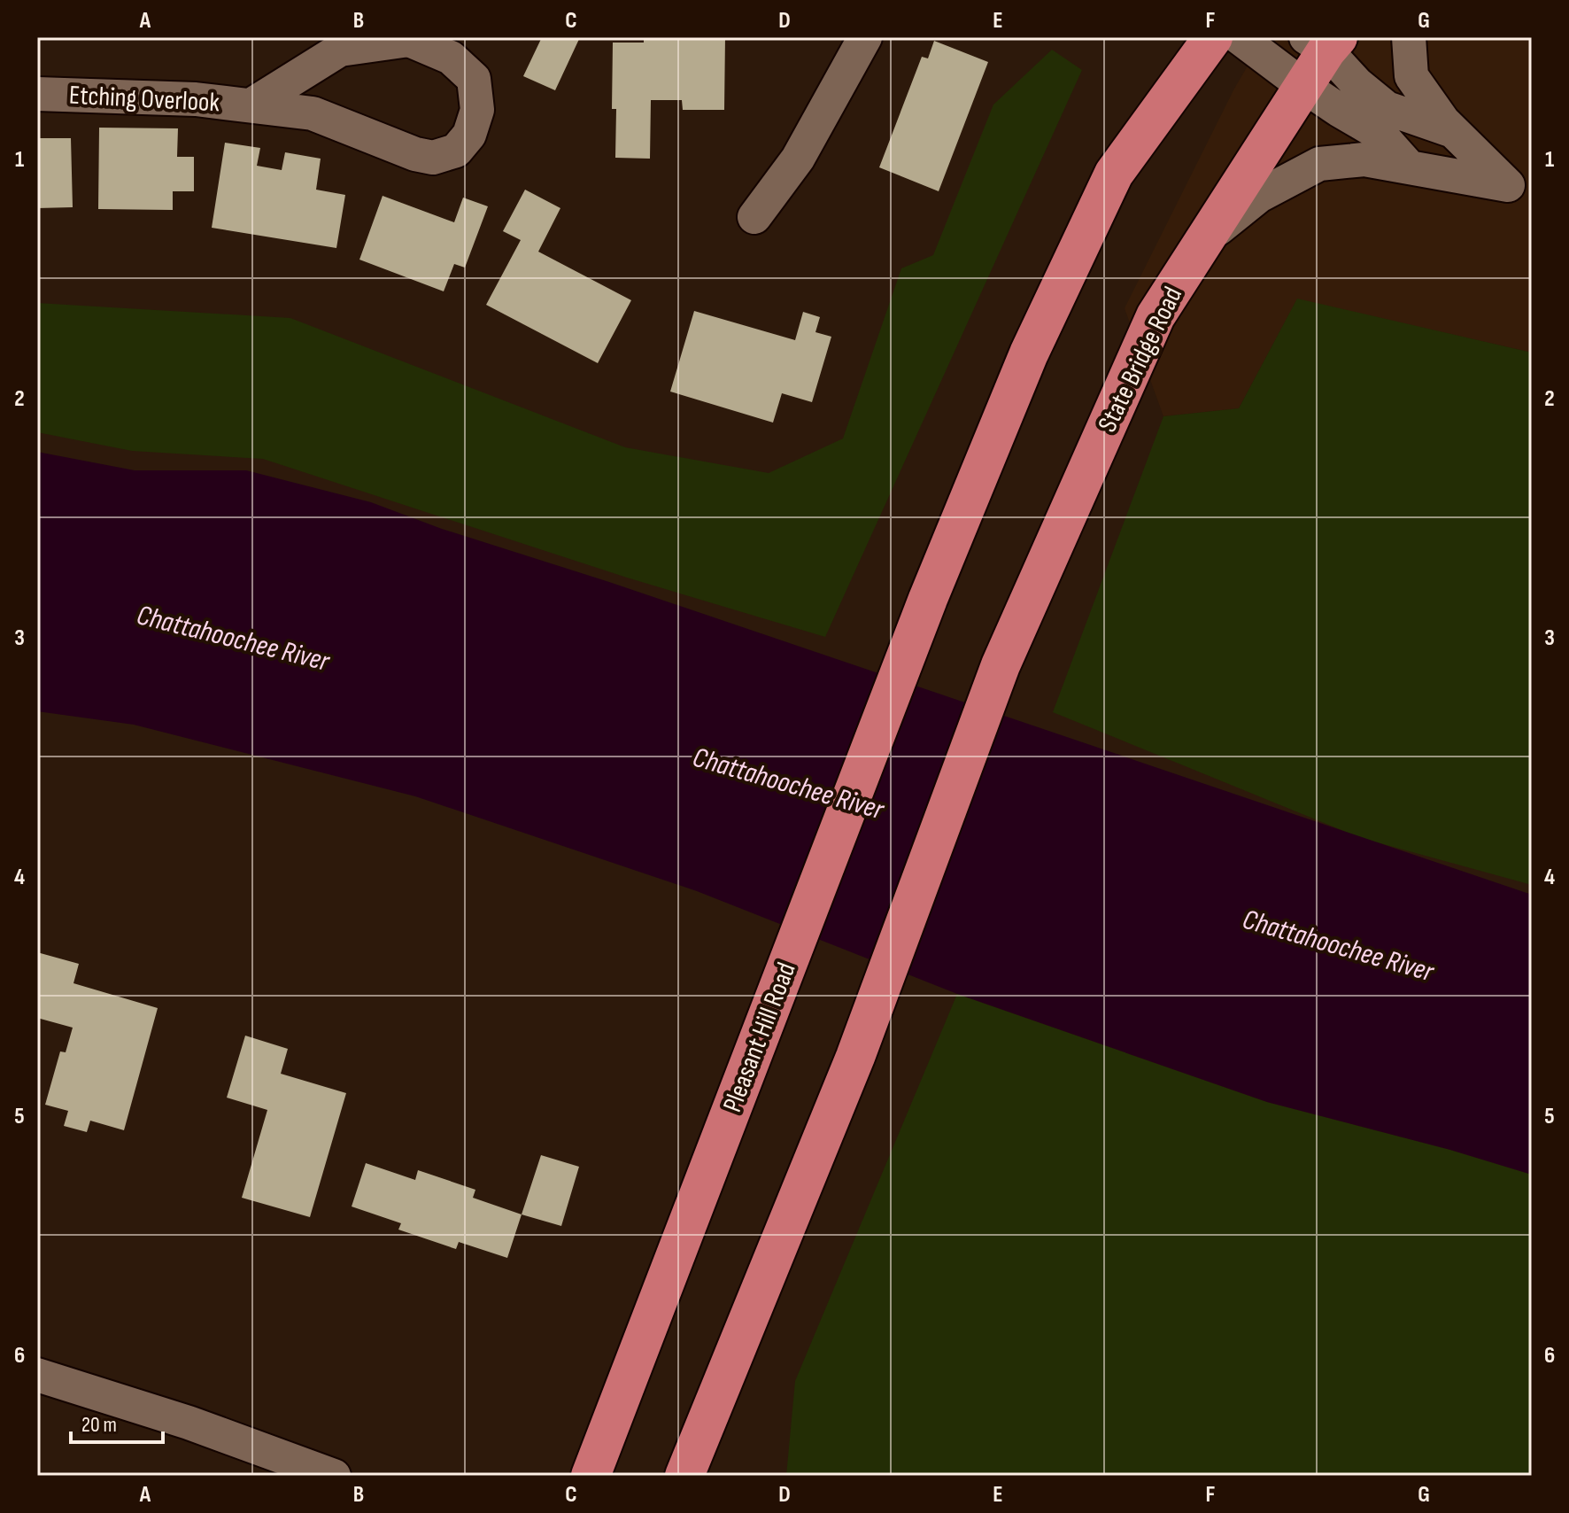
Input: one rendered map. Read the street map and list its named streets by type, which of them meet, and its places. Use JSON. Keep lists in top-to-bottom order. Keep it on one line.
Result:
{"streets":{"highway":["State Bridge Road","Pleasant Hill Road"],"street":["Etching Overlook"]},"water":["Chattahoochee River"],"scale_bar":"20 m","grid":{"columns":["A","B","C","D","E","F","G"],"rows":["1","2","3","4","5","6"]}}
